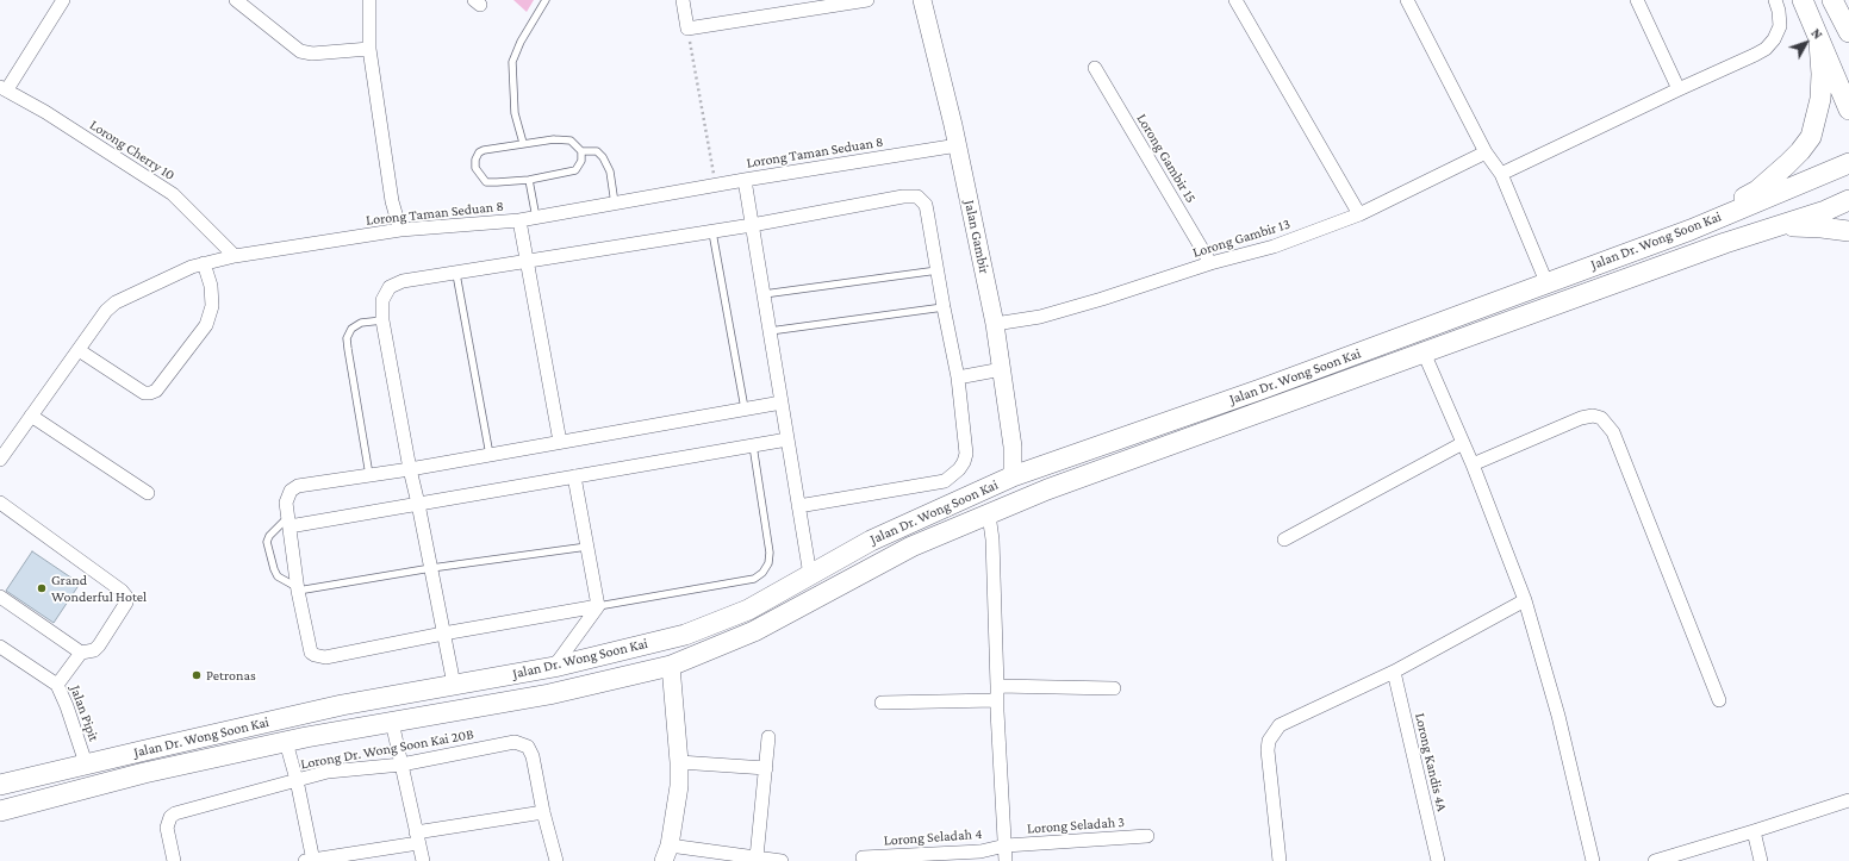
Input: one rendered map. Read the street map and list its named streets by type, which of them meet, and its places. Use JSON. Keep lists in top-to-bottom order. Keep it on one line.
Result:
{"streets":{"main road":["Jalan Dr. Wong Soon Kai"],"street":["Lorong Cherry 10","Lorong Taman Seduan 8","Lorong Gambir 15","Jalan Gambir","Lorong Gambir 13","Jalan Pipit","Lorong Dr. Wong Soon Kai 20B","Lorong Kandis 4A","Lorong Seladah 3","Lorong Seladah 4"]},"crossings":[["Lorong Cherry 10","Lorong Taman Seduan 8"],["Lorong Taman Seduan 8","Jalan Gambir"],["Lorong Gambir 15","Lorong Gambir 13"],["Jalan Gambir","Lorong Gambir 13"],["Jalan Gambir","Jalan Dr. Wong Soon Kai"],["Jalan Dr. Wong Soon Kai","Jalan Pipit"],["Lorong Seladah 3","Lorong Seladah 4"]],"places":["Grand Wonderful Hotel","Petronas"],"north":"top right"}
